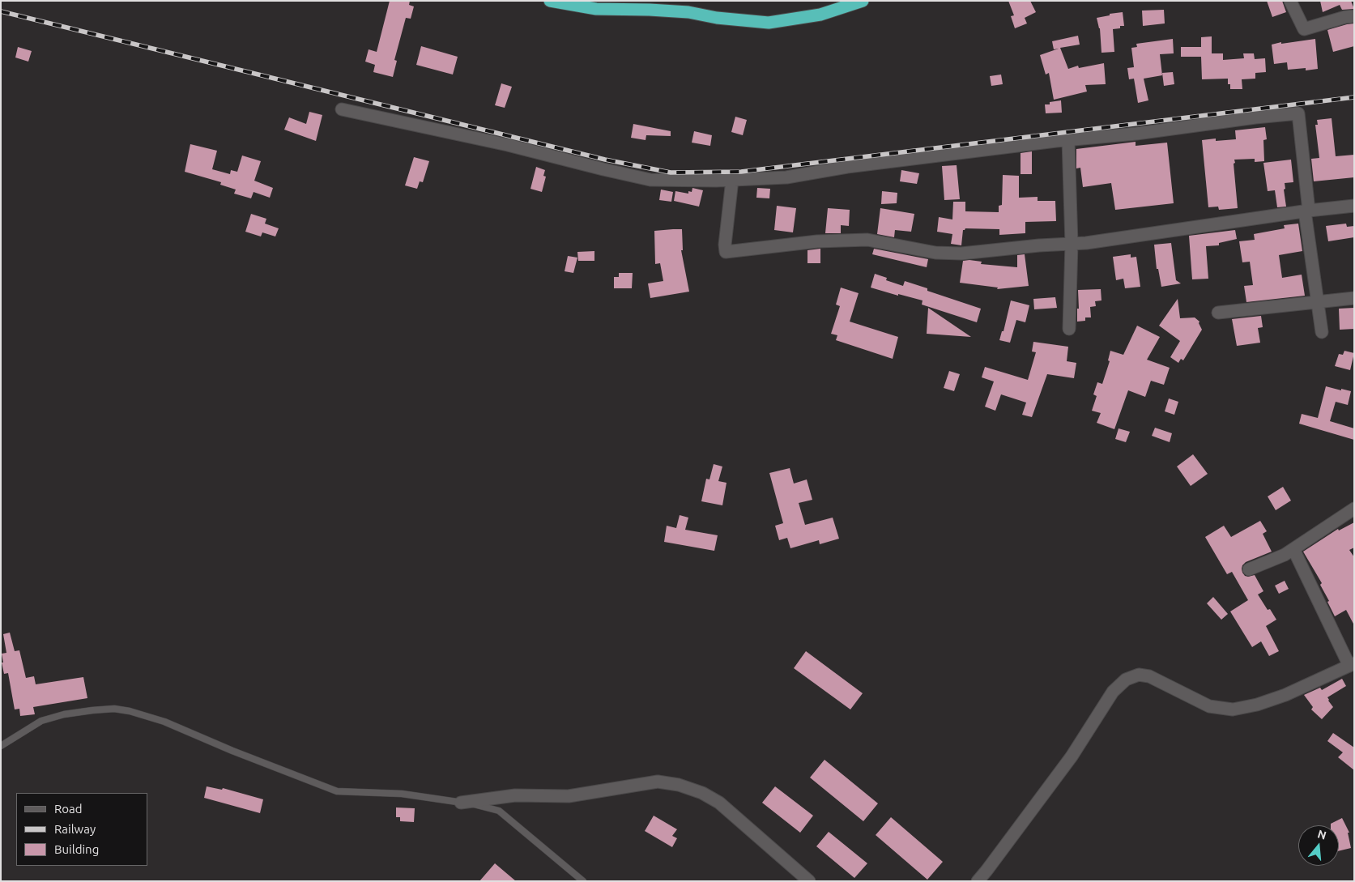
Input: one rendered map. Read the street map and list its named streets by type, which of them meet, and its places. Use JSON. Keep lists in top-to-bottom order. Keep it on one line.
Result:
{"legend":["Road","Railway","Building"],"north":"top"}
